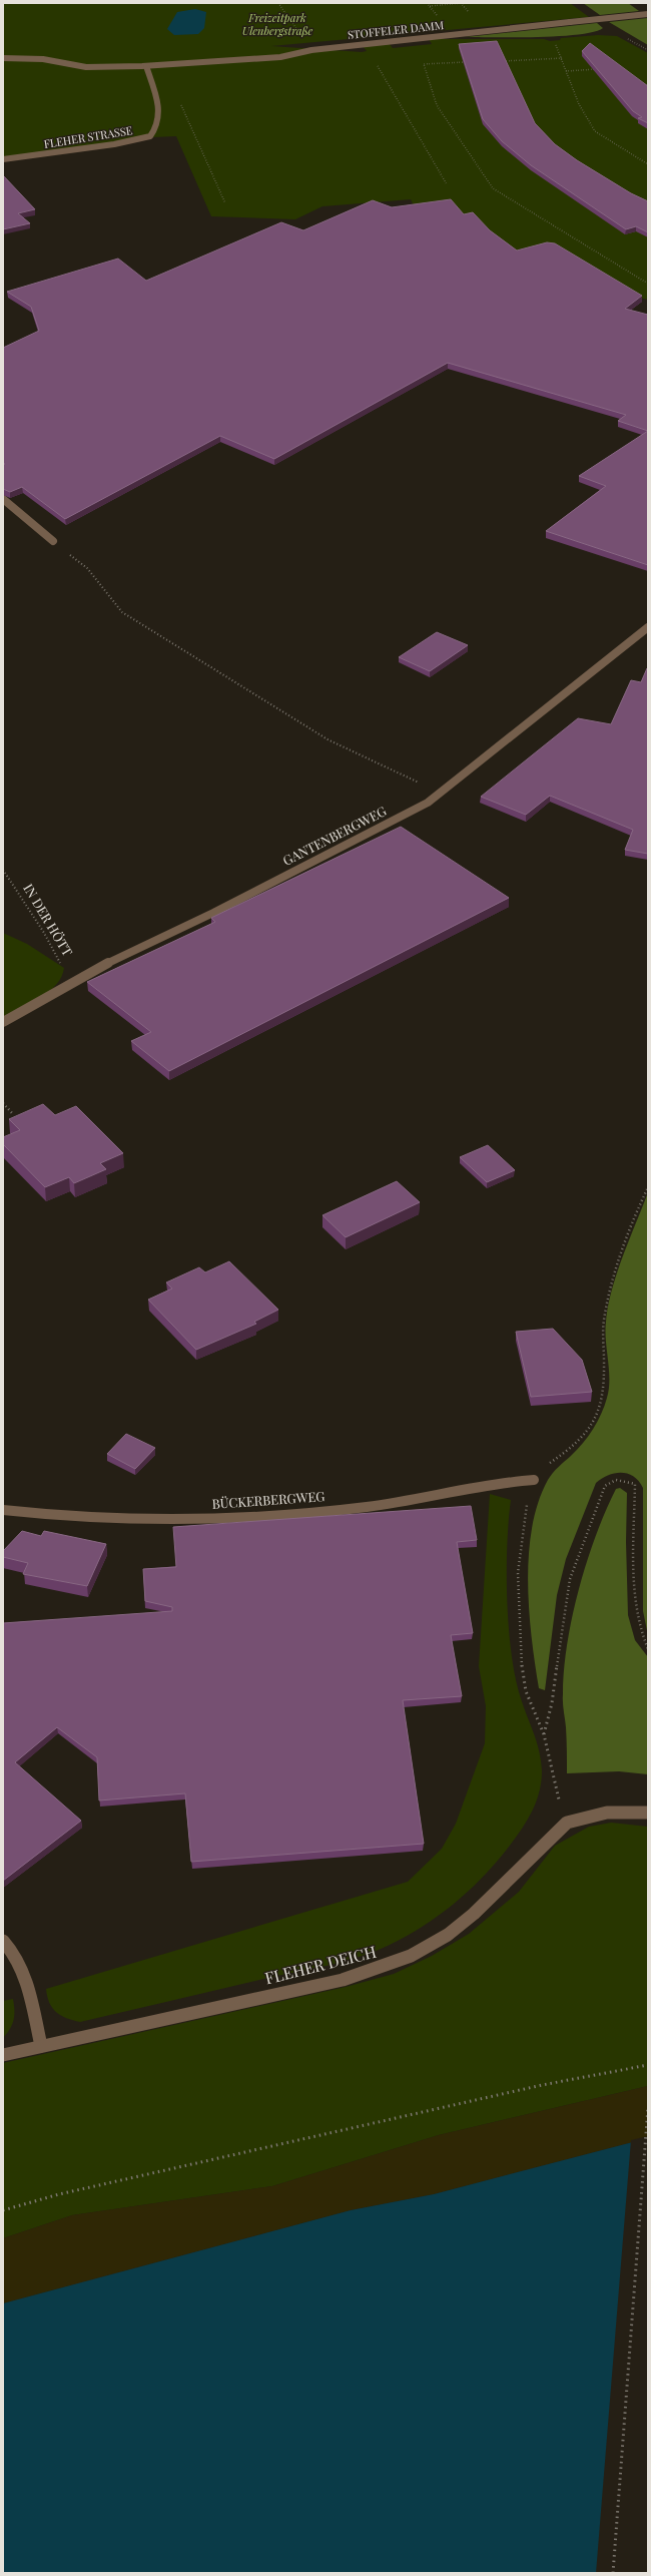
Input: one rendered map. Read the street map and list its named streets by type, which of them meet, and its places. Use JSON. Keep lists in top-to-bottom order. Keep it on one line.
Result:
{"streets":{"street":["STOFFELER DAMM","FLEHER STRASSE","GANTENBERGWEG","BÜCKERBERGWEG","FLEHER DEICH"],"path":["IN DER HÖTT"]},"crossings":[["STOFFELER DAMM","FLEHER STRASSE"],["GANTENBERGWEG","IN DER HÖTT"]],"parks":["Freizeitpark Ulenbergstraße"]}
